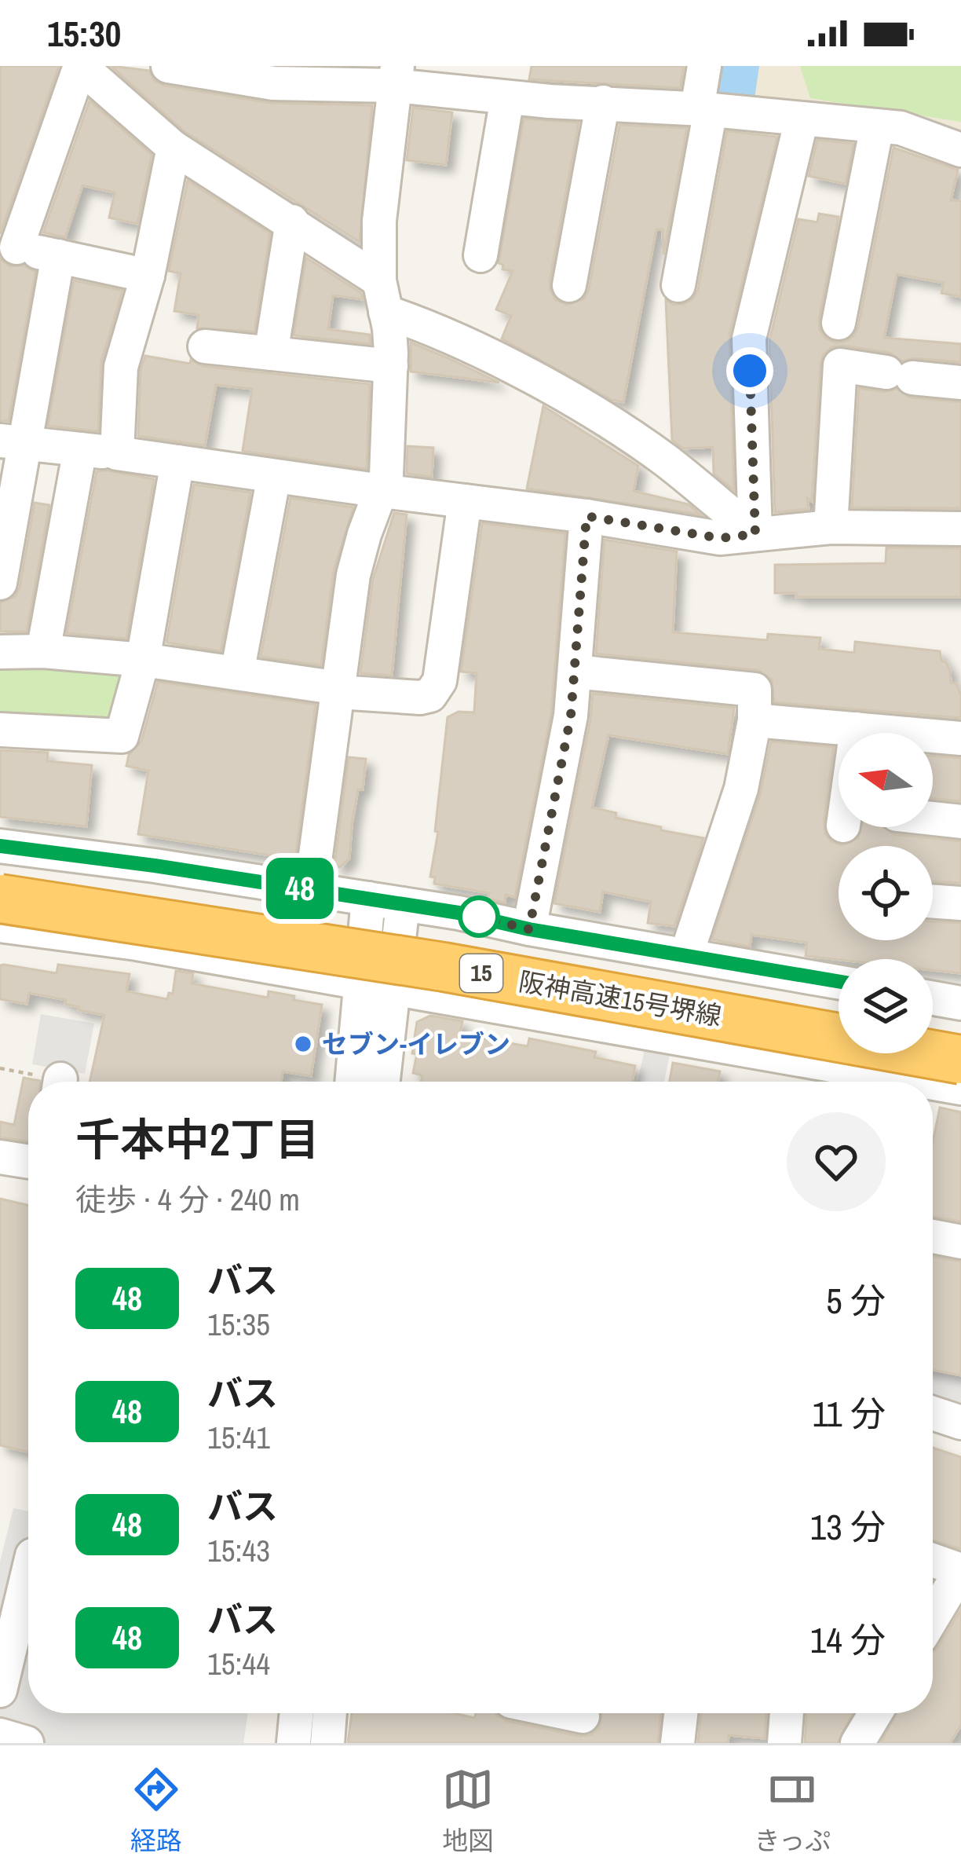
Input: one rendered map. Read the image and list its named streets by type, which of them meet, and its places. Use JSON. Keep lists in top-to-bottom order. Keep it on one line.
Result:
{"streets":{"highway":["15","阪神高速15号堺線"]},"places":["セブン-イレブン"],"lines":["bus line 48"],"north":"left","page":{"status":"15:30","on_map":"48","heading":["千本中2丁目","徒歩 · 4 分 · 240 m"],"list":[{"mark":"48","name":"バス","note":"15:35","value":"5 分"},{"mark":"48","name":"バス","note":"15:41","value":"11 分"},{"mark":"48","name":"バス","note":"15:43","value":"13 分"},{"mark":"48","name":"バス","note":"15:44","value":"14 分"}],"tabs":["経路","地図","きっぷ"]}}
